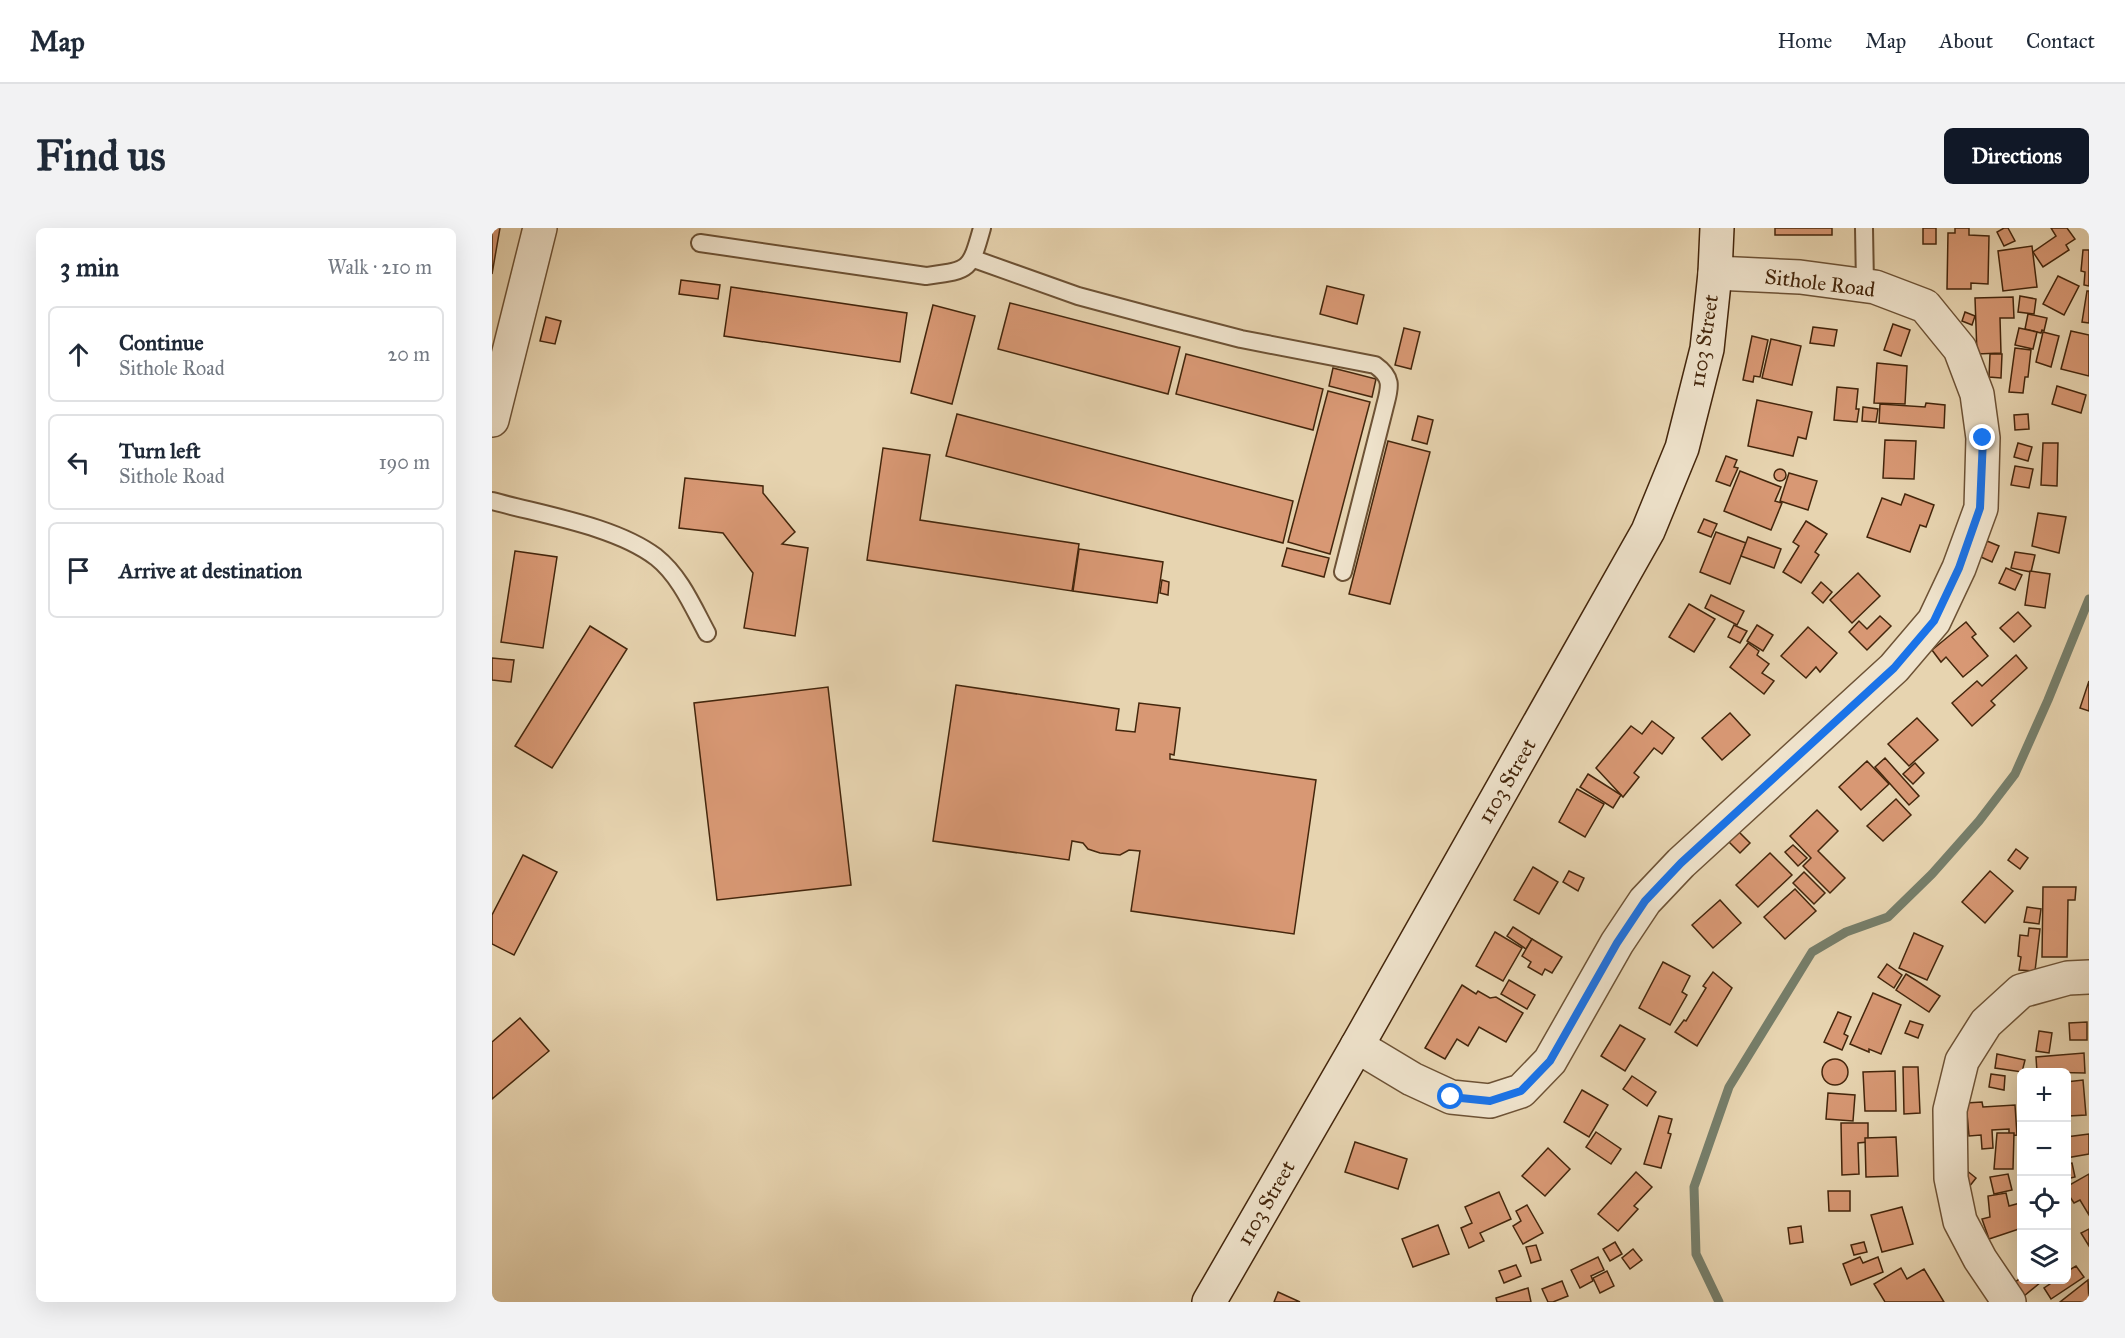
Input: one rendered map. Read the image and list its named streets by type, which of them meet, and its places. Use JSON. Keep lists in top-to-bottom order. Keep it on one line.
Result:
{"streets":{"street":["Sithole Road","1103 Street"]},"crossings":[["Sithole Road","1103 Street"]],"page":{"header":"Map","nav":["Home","Map","About","Contact"],"buttons":"Directions","title":"Find us","heading":["3 min","Walk · 210 m"],"list":[["Continue","Sithole Road","20 m"],["Turn left","Sithole Road","190 m"],"Arrive at destination"],"map_buttons":["+","−"]}}
